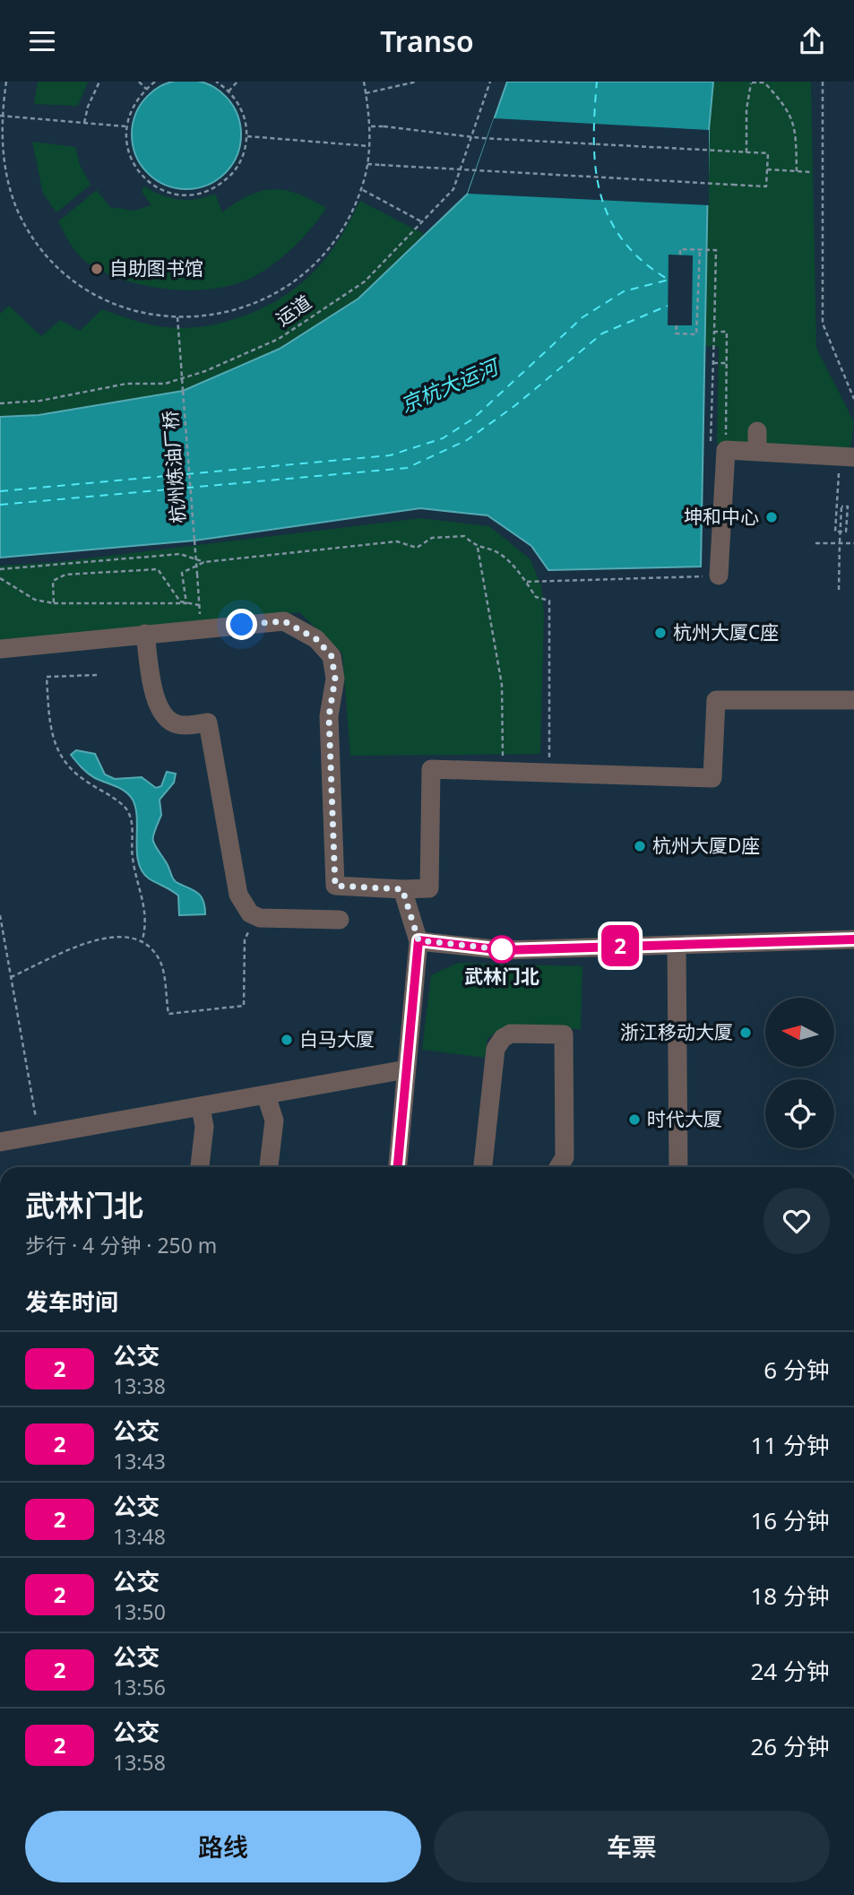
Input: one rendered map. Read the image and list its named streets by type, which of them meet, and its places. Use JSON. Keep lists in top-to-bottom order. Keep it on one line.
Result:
{"streets":{"path":["运道","杭州炼油厂桥"]},"water":["京杭大运河"],"places":["自助图书馆","坤和中心","杭州大厦C座","杭州大厦D座","武林门北","浙江移动大厦","白马大厦","时代大厦"],"lines":["bus line 2"],"north":"left","page":{"header":"Transo","on_map":"2","heading":[["武林门北","步行 · 4 分钟 · 250 m"],"发车时间"],"list":[{"mark":"2","name":"公交","note":"13:38","value":"6 分钟"},{"mark":"2","name":"公交","note":"13:43","value":"11 分钟"},{"mark":"2","name":"公交","note":"13:48","value":"16 分钟"},{"mark":"2","name":"公交","note":"13:50","value":"18 分钟"},{"mark":"2","name":"公交","note":"13:56","value":"24 分钟"},{"mark":"2","name":"公交","note":"13:58","value":"26 分钟"}],"buttons":["路线","车票"]}}
